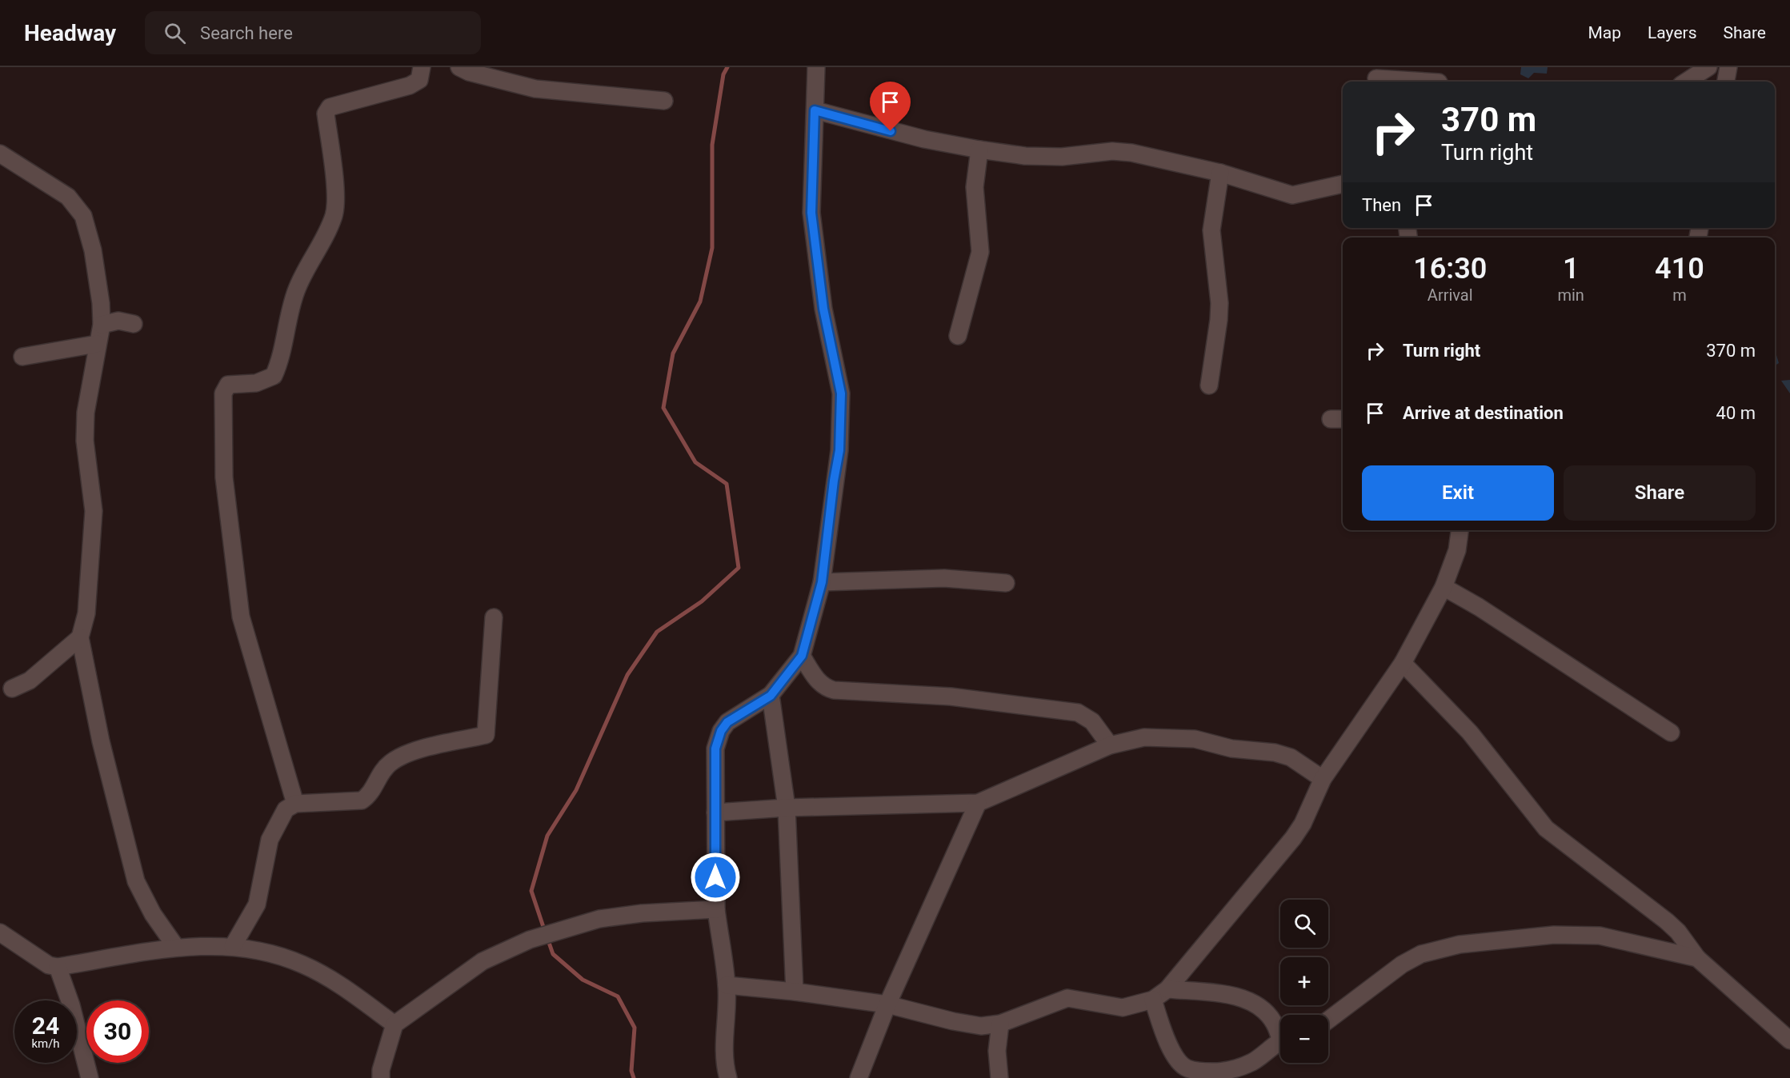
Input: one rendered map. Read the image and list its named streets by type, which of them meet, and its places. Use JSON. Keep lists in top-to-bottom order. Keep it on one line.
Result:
{"page":{"header":"Headway","search":"Search here","nav":["Map","Layers","Share"],"turn":["370 m","Turn right"],"then":"Then","eta":["16:30","Arrival","1","min","410","m"],"list":[{"name":"Turn right","value":"370 m"},{"name":"Arrive at destination","value":"40 m"}],"buttons":["Exit","Share"],"map_buttons":["+","−"],"speed":"24 km/h","limit":"30"}}
